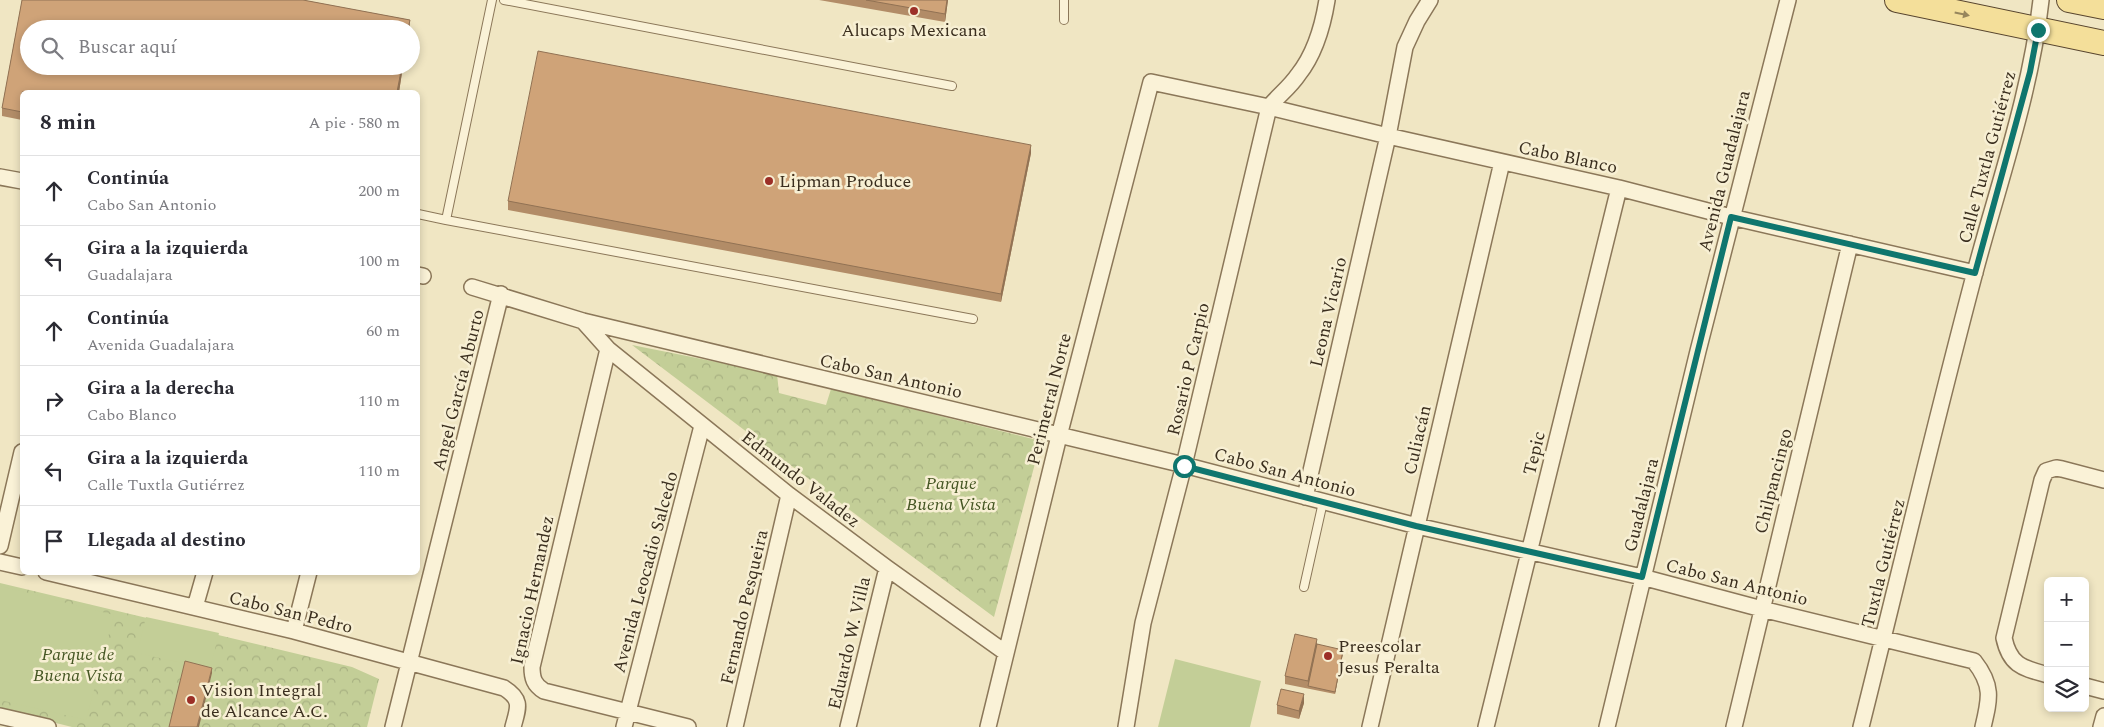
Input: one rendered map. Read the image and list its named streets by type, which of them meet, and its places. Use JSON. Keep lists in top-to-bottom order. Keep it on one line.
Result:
{"streets":{"street":["Cabo Blanco","Calle Tuxtla Gutiérrez","Avenida Guadalajara","Leona Vicario","Rosario P Carpio","Cabo San Antonio","Angel García Aburto","Perimetral Norte","Culiacán","Tepic","Edmundo Valadez","Chilpancingo","Guadalajara","Tuxtla Gutiérrez","Avenida Leocadio Salcedo","Ignacio Hernandez","Fernando Pesqueira","Cabo San Pedro","Eduardo W. Villa"]},"crossings":[["Cabo Blanco","Calle Tuxtla Gutiérrez"],["Cabo Blanco","Avenida Guadalajara"],["Cabo Blanco","Leona Vicario"],["Cabo Blanco","Rosario P Carpio"],["Cabo Blanco","Perimetral Norte"],["Cabo Blanco","Culiacán"],["Cabo Blanco","Tepic"],["Cabo Blanco","Chilpancingo"],["Calle Tuxtla Gutiérrez","Tuxtla Gutiérrez"],["Avenida Guadalajara","Guadalajara"],["Leona Vicario","Cabo San Antonio"],["Rosario P Carpio","Cabo San Antonio"],["Cabo San Antonio","Angel García Aburto"],["Cabo San Antonio","Perimetral Norte"],["Cabo San Antonio","Culiacán"],["Cabo San Antonio","Tepic"],["Cabo San Antonio","Edmundo Valadez"],["Cabo San Antonio","Chilpancingo"],["Cabo San Antonio","Guadalajara"],["Cabo San Antonio","Tuxtla Gutiérrez"],["Angel García Aburto","Cabo San Pedro"],["Perimetral Norte","Edmundo Valadez"],["Edmundo Valadez","Avenida Leocadio Salcedo"],["Edmundo Valadez","Ignacio Hernandez"],["Edmundo Valadez","Fernando Pesqueira"],["Edmundo Valadez","Eduardo W. Villa"],["Avenida Leocadio Salcedo","Ignacio Hernandez"]],"parks":["Parque Buena Vista","Parque de Buena Vista"],"places":["Alucaps Mexicana","Lipman Produce","Preescolar Jesus Peralta","Vision Integral de Alcance A.C."],"page":{"search":"Buscar aquí","heading":["8 min","A pie · 580 m"],"list":[["Continúa","Cabo San Antonio","200 m"],["Gira a la izquierda","Guadalajara","100 m"],["Continúa","Avenida Guadalajara","60 m"],["Gira a la derecha","Cabo Blanco","110 m"],["Gira a la izquierda","Calle Tuxtla Gutiérrez","110 m"],"Llegada al destino"],"map_buttons":["+","−"]}}
